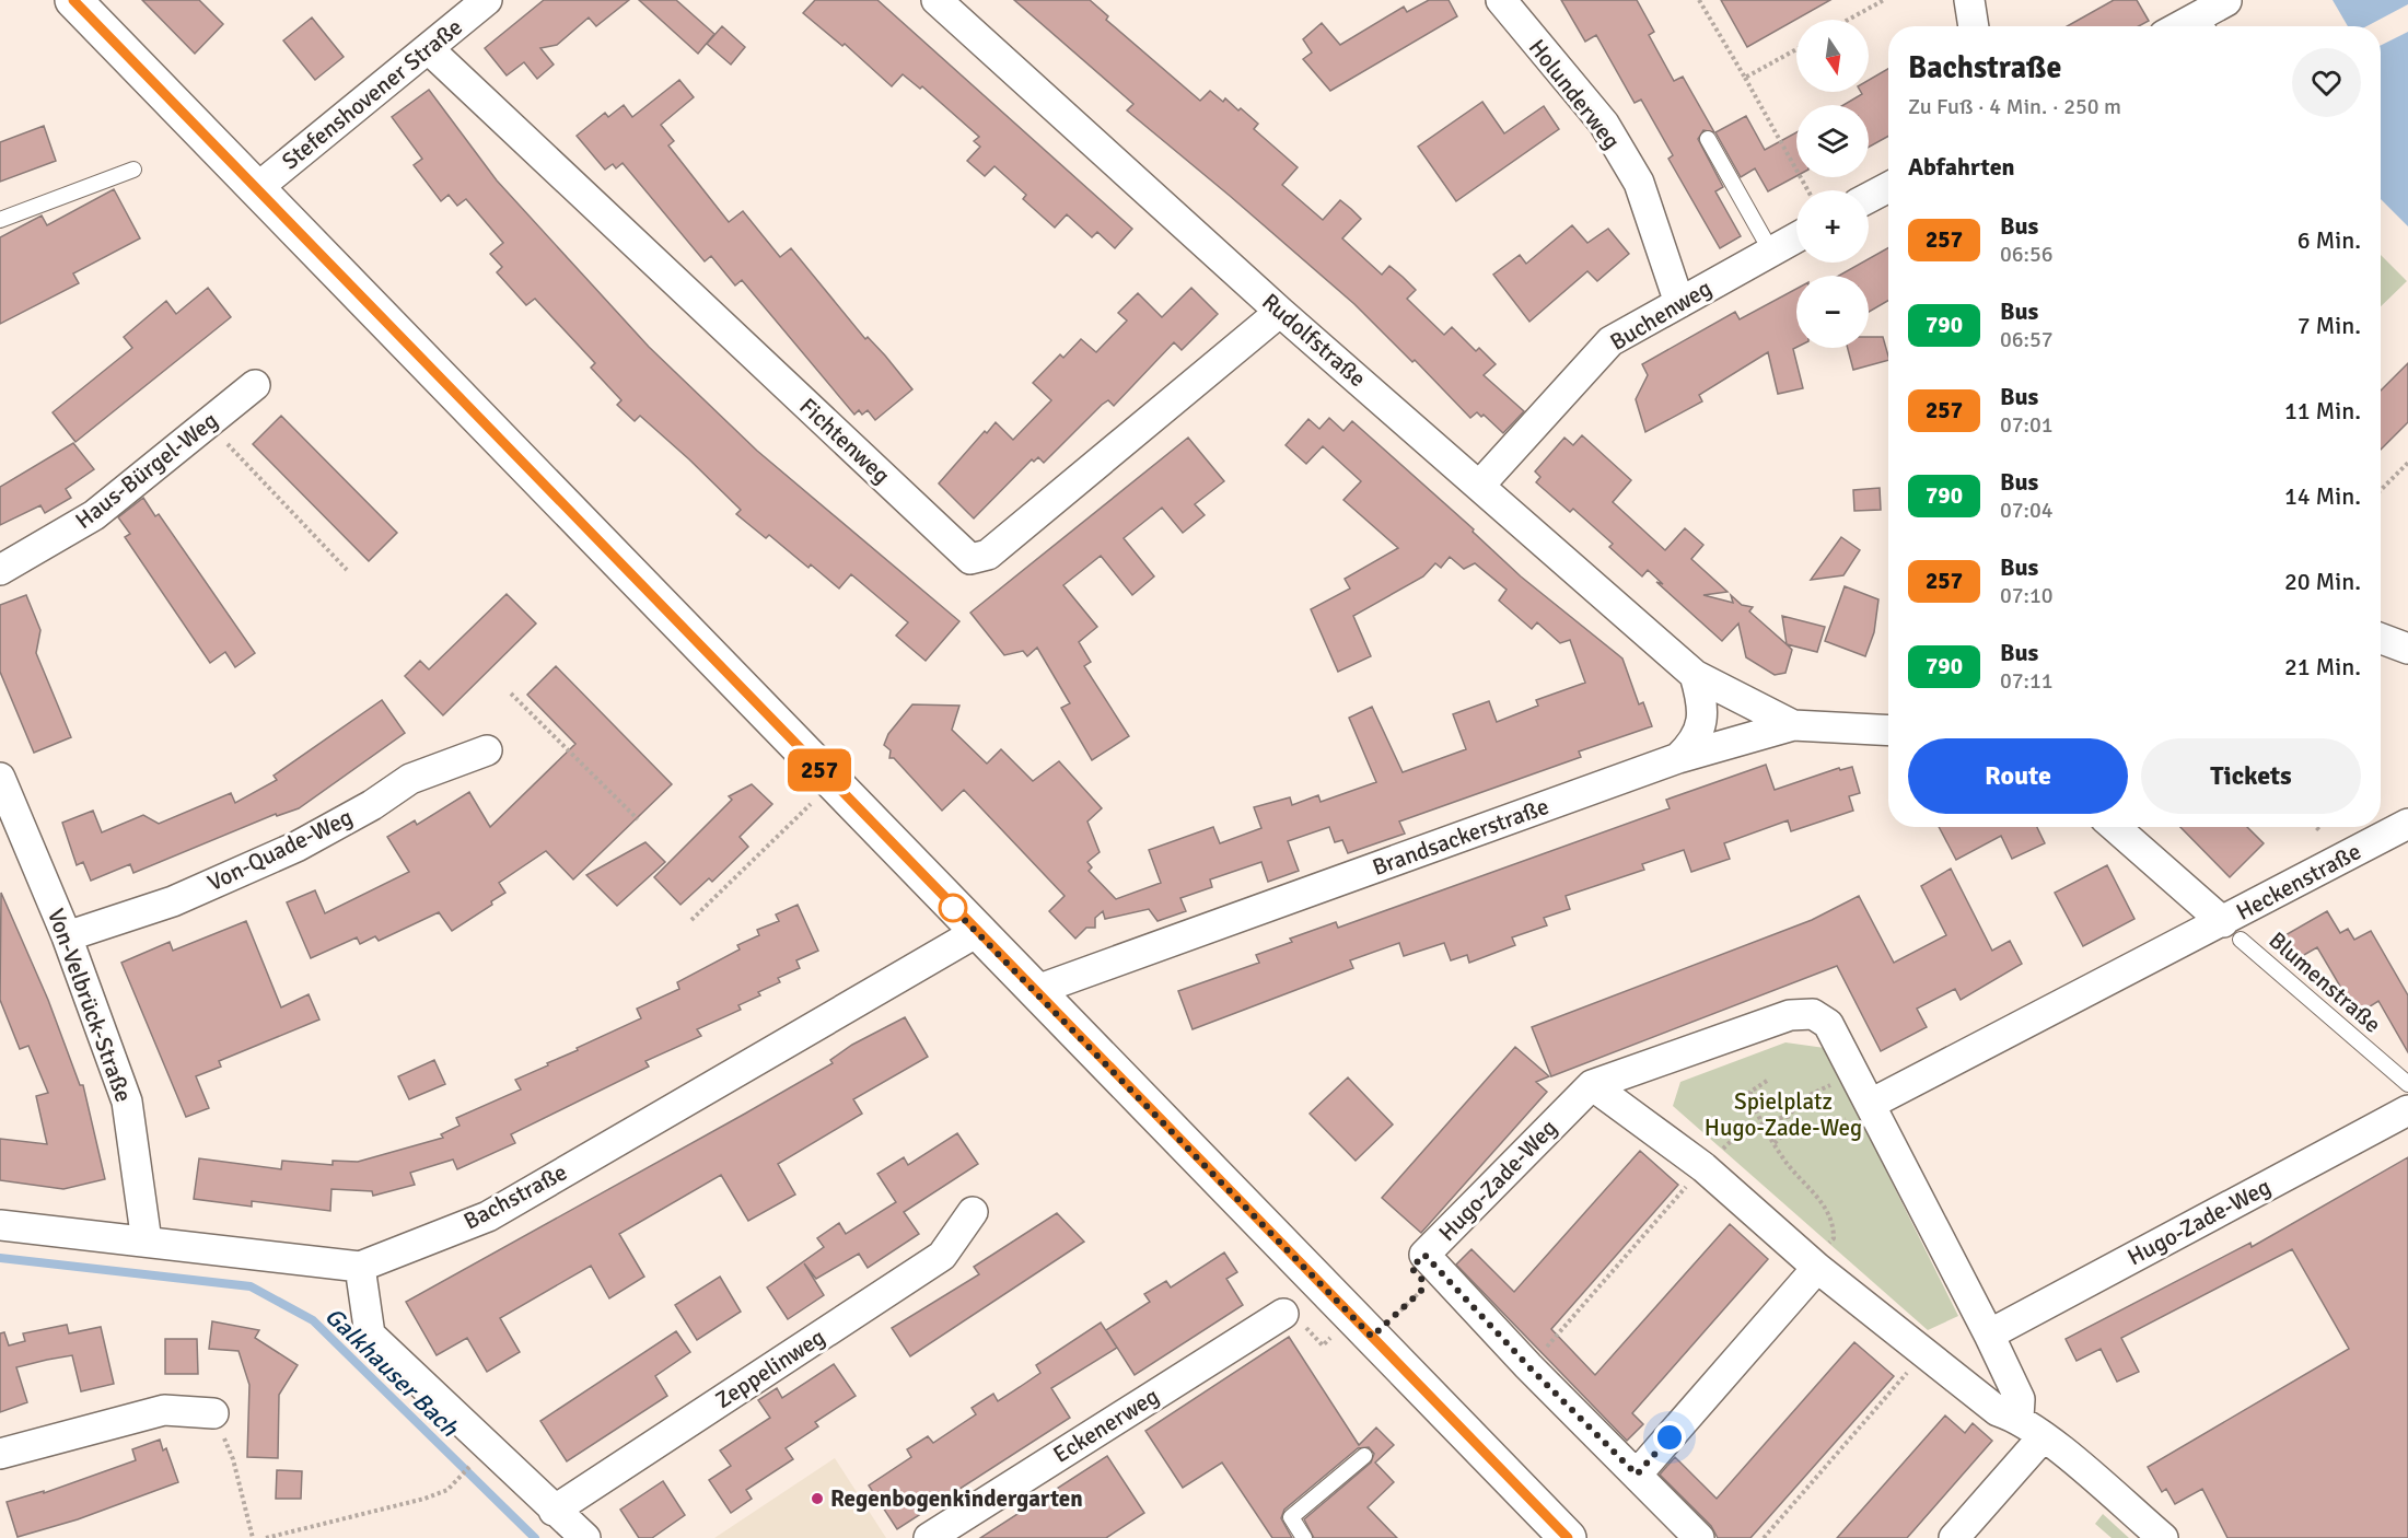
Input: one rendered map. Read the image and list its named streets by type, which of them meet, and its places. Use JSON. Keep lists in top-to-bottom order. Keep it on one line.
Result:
{"streets":{"street":["Stefenshovener Straße","Holunderweg","Buchenweg","Rudolfstraße","Fichtenweg","Haus-Bürgel-Weg","Brandsackerstraße","Von-Quade-Weg","Heckenstraße","Von-Velbrück-Straße","Hugo-Zade-Weg","Bachstraße","Zeppelinweg","Eckenerweg"],"lane":["Blumenstraße"]},"crossings":[["Stefenshovener Straße","Fichtenweg"],["Holunderweg","Buchenweg"],["Buchenweg","Rudolfstraße"],["Rudolfstraße","Fichtenweg"],["Rudolfstraße","Brandsackerstraße"],["Von-Quade-Weg","Von-Velbrück-Straße"],["Heckenstraße","Blumenstraße"],["Von-Velbrück-Straße","Bachstraße"]],"water":["Galkhauser Bach"],"parks":["Spielplatz Hugo-Zade-Weg"],"places":["Regenbogenkindergarten"],"lines":["bus line 257"],"north":"bottom","page":{"on_map":"257","map_buttons":["+","−"],"heading":[["Bachstraße","Zu Fuß · 4 Min. · 250 m"],"Abfahrten"],"list":[{"mark":"257","name":"Bus","note":"06:56","value":"6 Min."},{"mark":"790","name":"Bus","note":"06:57","value":"7 Min."},{"mark":"257","name":"Bus","note":"07:01","value":"11 Min."},{"mark":"790","name":"Bus","note":"07:04","value":"14 Min."},{"mark":"257","name":"Bus","note":"07:10","value":"20 Min."},{"mark":"790","name":"Bus","note":"07:11","value":"21 Min."}],"buttons":["Route","Tickets"]}}
